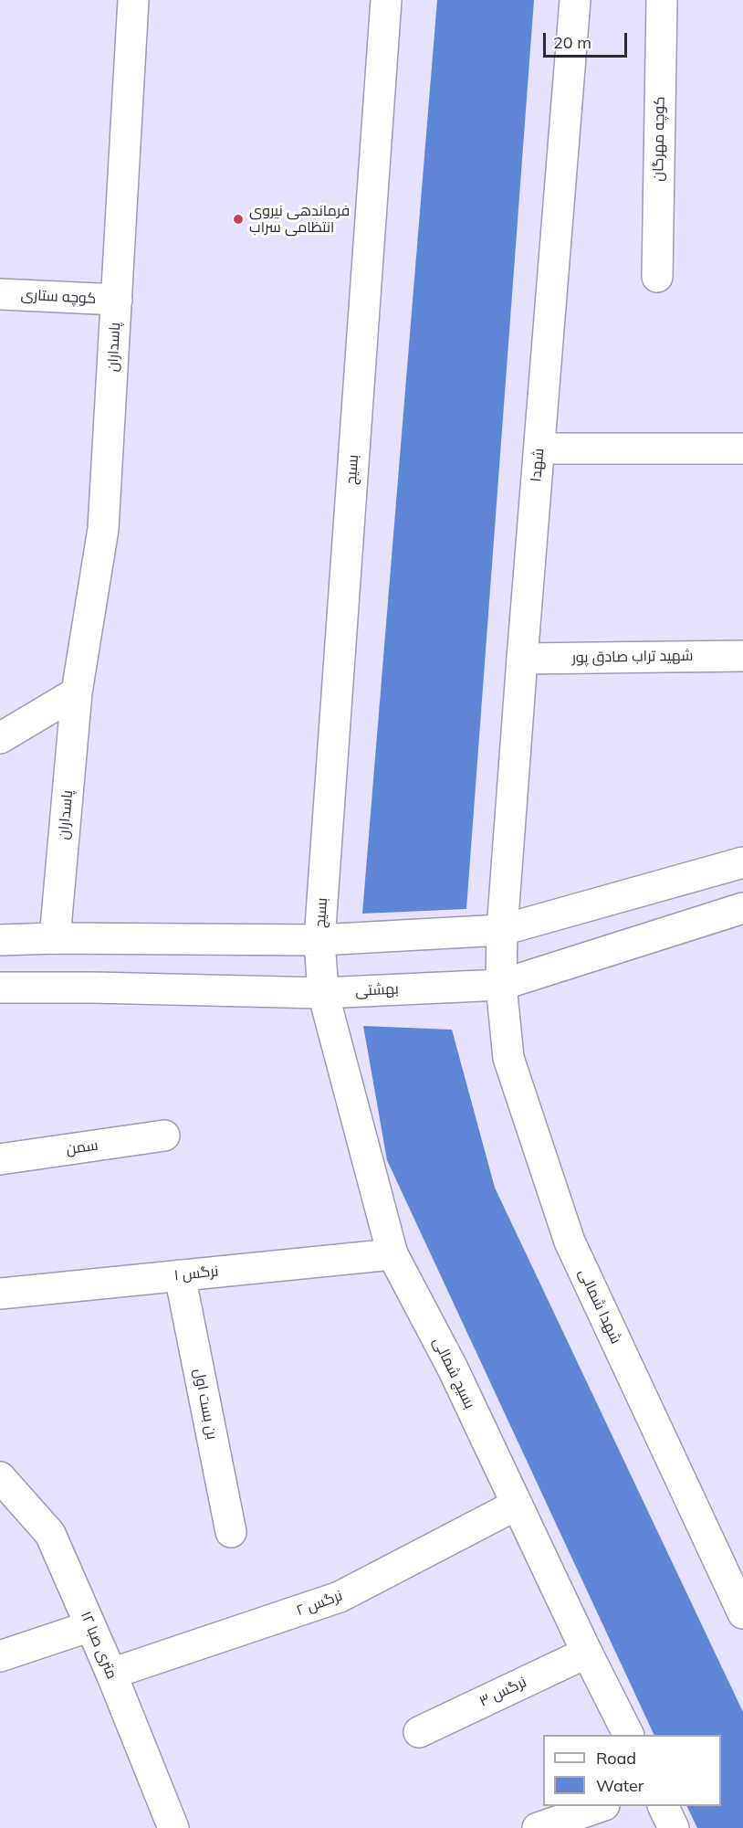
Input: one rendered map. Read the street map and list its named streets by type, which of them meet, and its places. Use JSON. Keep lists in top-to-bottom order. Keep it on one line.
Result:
{"streets":{"street":["کوچه مهرگان","کوچه ستاری","پاسداران","شهدا","بسیج","شهید تراب صادق پور","بهشتی","سمن","نرگس ۱","شهدا شمالی","بسیج شمالی","بن بست اول","نرگس ۲","۱۲ متری صبا","نرگس ۳"]},"crossings":[["کوچه ستاری","پاسداران"],["شهدا","شهید تراب صادق پور"],["شهدا","شهدا شمالی"],["بسیج","بهشتی"],["بسیج","بسیج شمالی"],["بهشتی","شهدا شمالی"],["بهشتی","بسیج شمالی"],["نرگس ۱","بسیج شمالی"],["نرگس ۱","بن بست اول"],["بسیج شمالی","نرگس ۲"],["بسیج شمالی","نرگس ۳"],["نرگس ۲","۱۲ متری صبا"]],"places":["فرماندهی نیروی انتظامی سراب"],"legend":["Road","Water"],"scale_bar":"20 m"}
